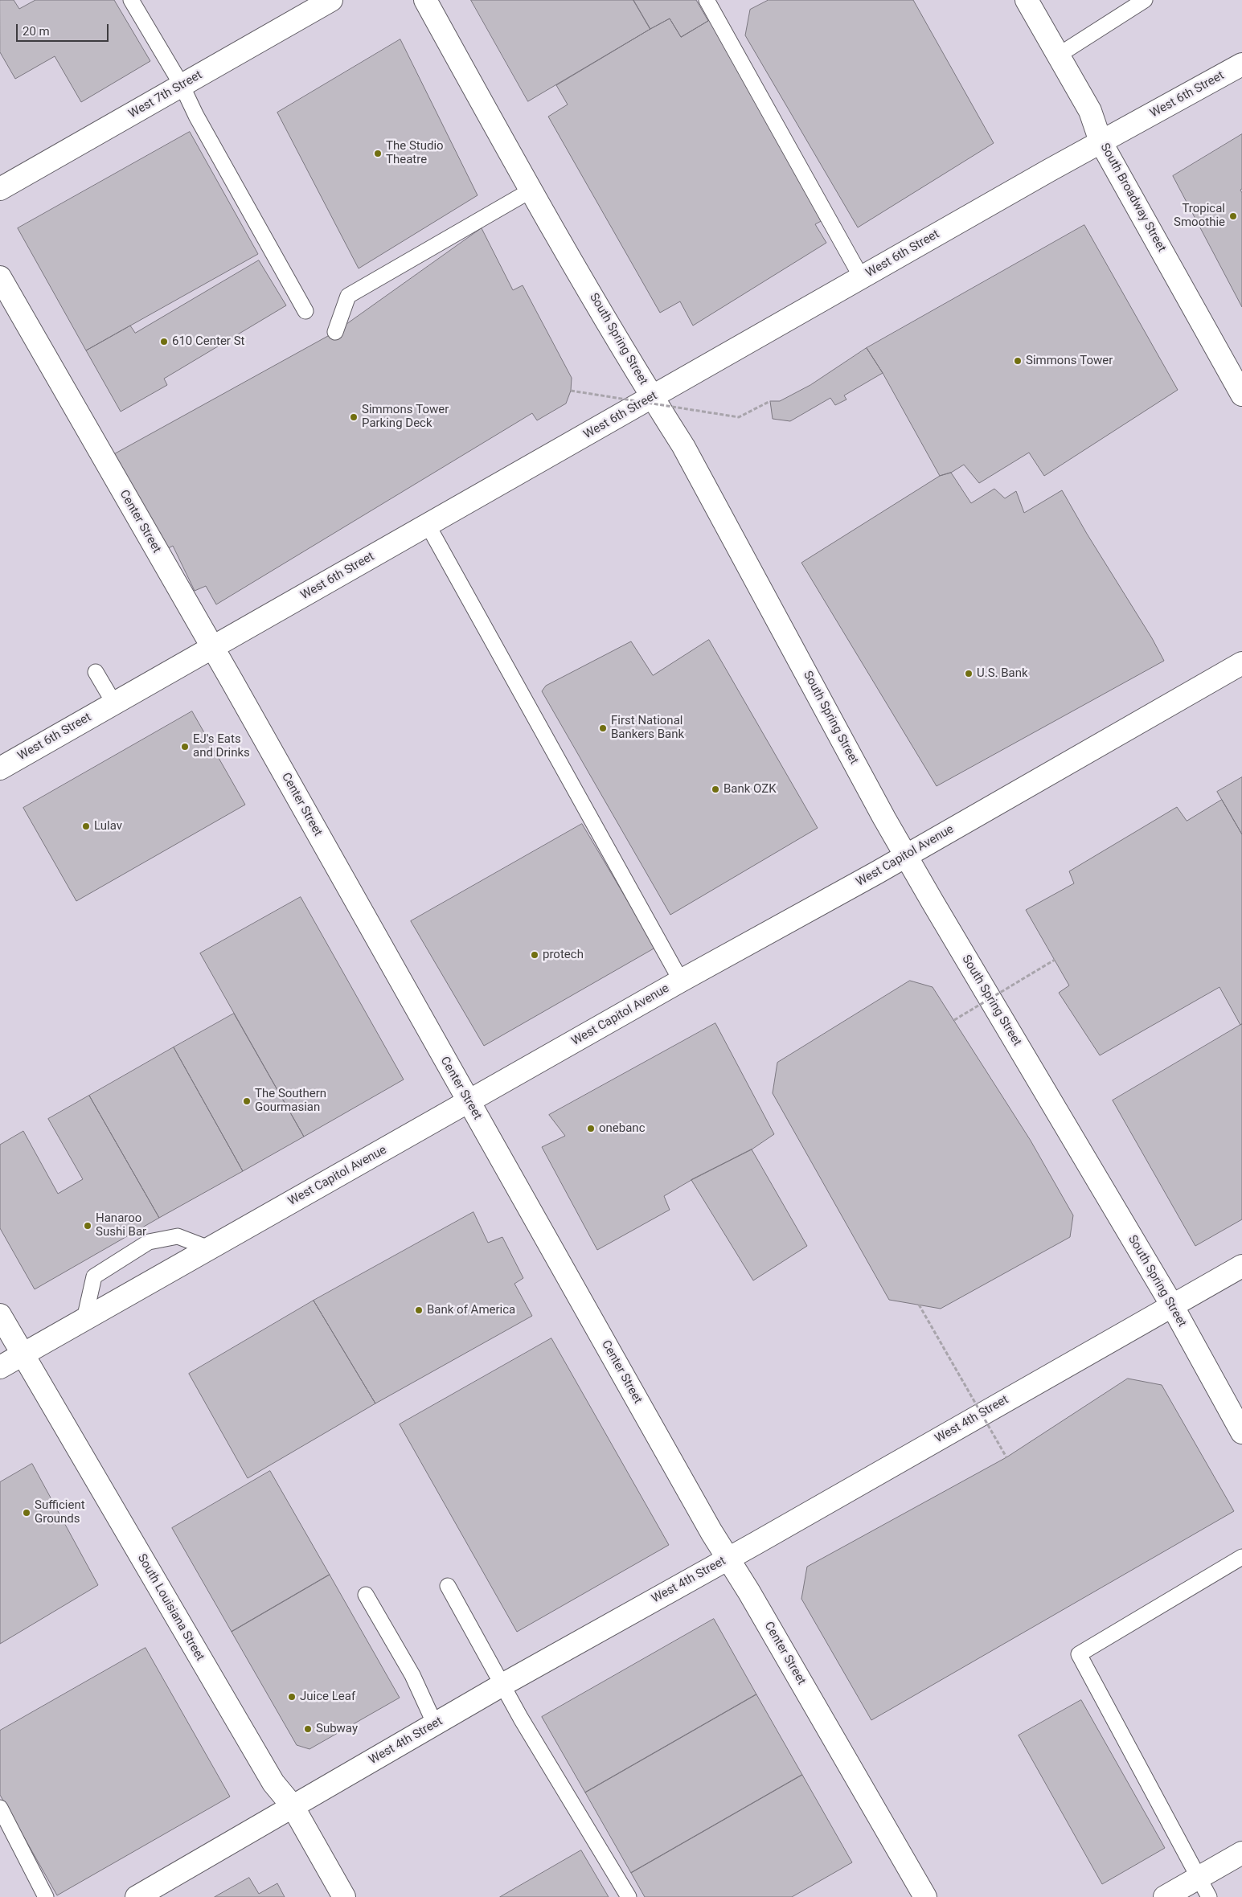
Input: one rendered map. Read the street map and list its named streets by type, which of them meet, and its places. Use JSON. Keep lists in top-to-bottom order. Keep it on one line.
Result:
{"streets":{"street":["West 7th Street","West 6th Street","South Broadway Street","South Spring Street","Center Street","West Capitol Avenue","West 4th Street","South Louisiana Street"]},"crossings":[["West 6th Street","South Broadway Street"],["West 6th Street","South Spring Street"],["West 6th Street","Center Street"],["South Spring Street","West Capitol Avenue"],["South Spring Street","West 4th Street"],["Center Street","West Capitol Avenue"],["Center Street","West 4th Street"],["West Capitol Avenue","South Louisiana Street"],["West 4th Street","South Louisiana Street"]],"places":["The Studio Theatre","Tropical Smoothie","610 Center St","Simmons Tower","Simmons Tower Parking Deck","U.S. Bank","First National Bankers Bank","EJ's Eats and Drinks","Bank OZK","Lulav","protech","The Southern Gourmasian","onebanc","Hanaroo Sushi Bar","Bank of America","Sufficient Grounds","Juice Leaf","Subway"],"scale_bar":"20 m"}
